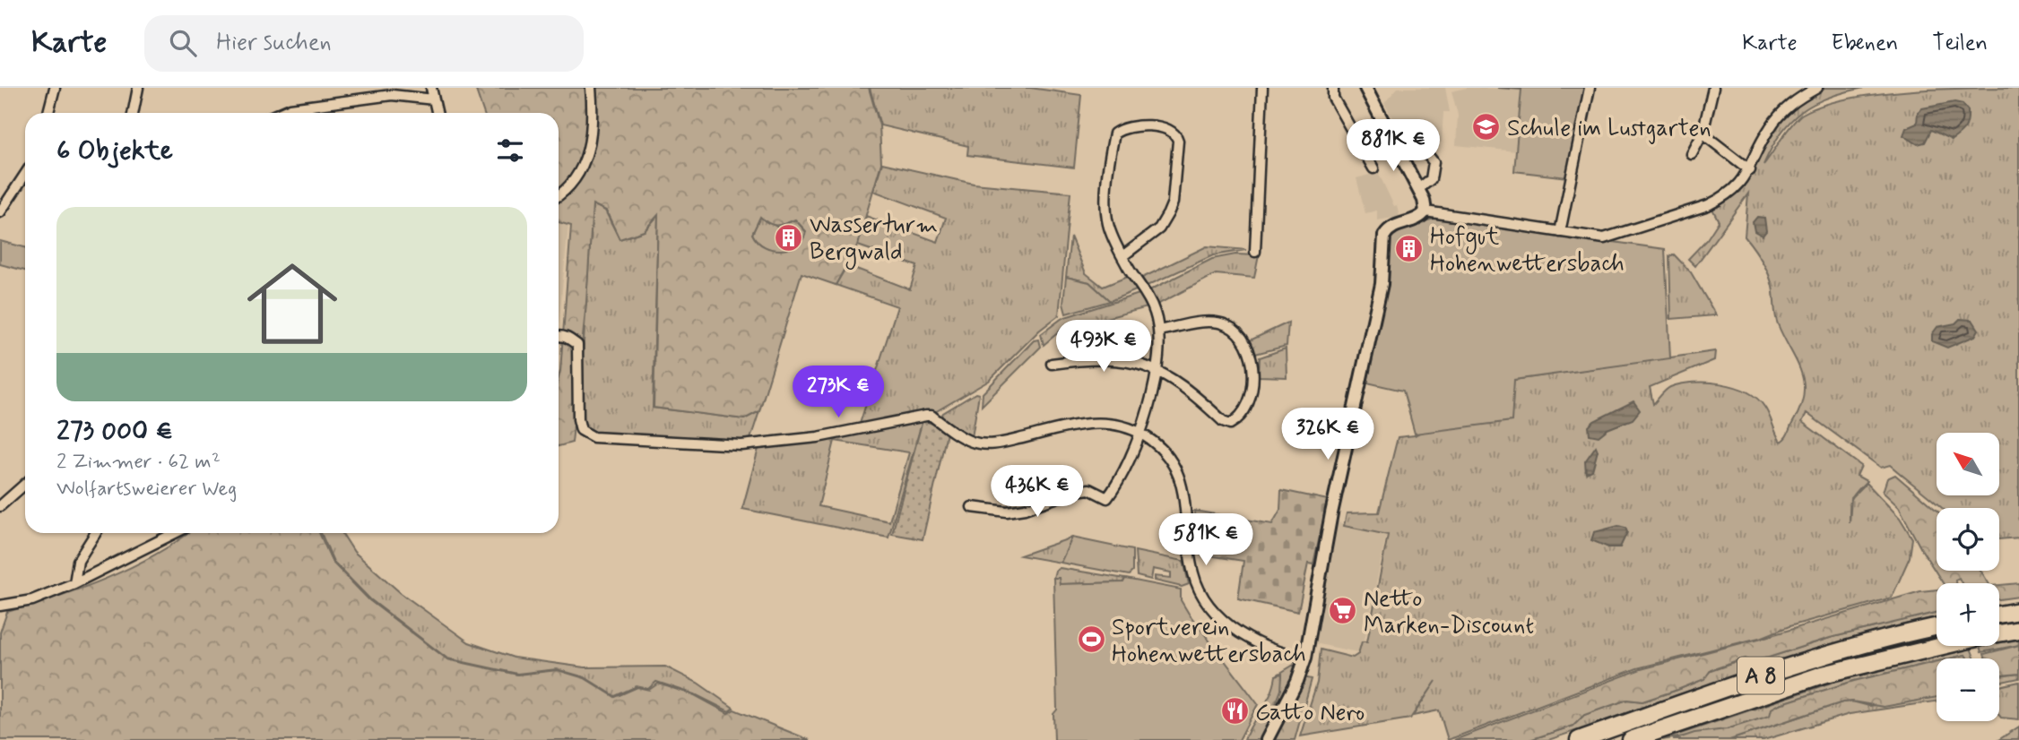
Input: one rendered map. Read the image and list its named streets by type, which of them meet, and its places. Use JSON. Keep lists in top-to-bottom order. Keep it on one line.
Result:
{"streets":{"highway":["A 8"]},"places":{"school or university":["Schule im Lustgarten"],"building":["Wasserturm Bergwald","Hofgut Hohenwettersbach"],"supermarket":["Netto Marken-Discount"],"sports":["Sportverein Hohenwettersbach"],"restaurant":["Gatto Nero"]},"north":"top left","page":{"header":"Karte","search":"Hier suchen","nav":["Karte","Ebenen","Teilen"],"heading":"6 Objekte","price":["881K €","493K €","273K €","326K €","436K €","581K €"],"list":[{"name":"273 000 €","note":"2 Zimmer · 62 m² · Wolfartsweierer Weg"}],"map_buttons":["+","−"]}}
